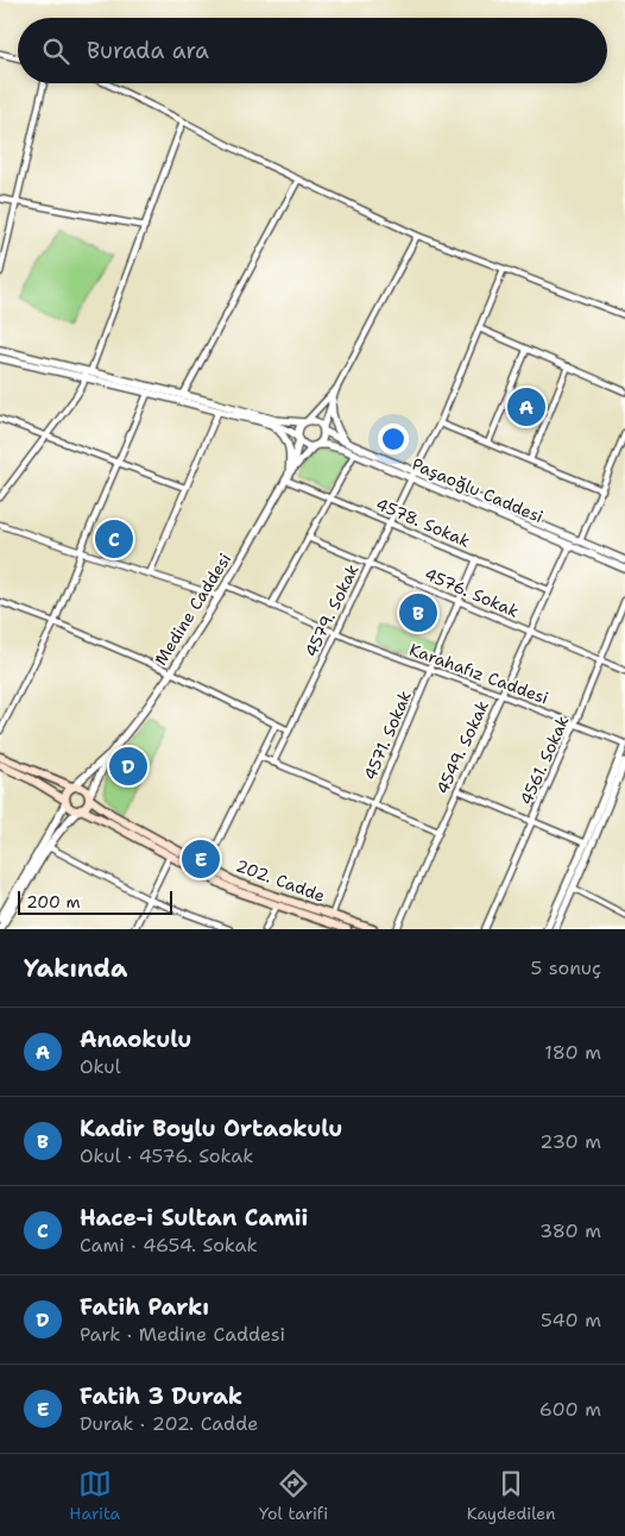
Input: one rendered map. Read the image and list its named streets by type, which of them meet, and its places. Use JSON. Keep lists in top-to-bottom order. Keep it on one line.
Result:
{"streets":{"main road":["202. Cadde"],"street":["Paşaoğlu Caddesi","4578. Sokak","4576. Sokak","Medine Caddesi","4579. Sokak","Karahafız Caddesi","4571. Sokak","4549. Sokak","4561. Sokak"]},"crossings":[["Paşaoğlu Caddesi","Medine Caddesi"],["Paşaoğlu Caddesi","4579. Sokak"],["Paşaoğlu Caddesi","4549. Sokak"],["4578. Sokak","Medine Caddesi"],["4578. Sokak","4579. Sokak"],["4578. Sokak","4571. Sokak"],["4578. Sokak","4549. Sokak"],["4576. Sokak","4579. Sokak"],["4576. Sokak","4571. Sokak"],["4576. Sokak","4549. Sokak"],["4576. Sokak","4561. Sokak"],["Medine Caddesi","Karahafız Caddesi"],["Medine Caddesi","202. Cadde"],["4579. Sokak","Karahafız Caddesi"],["Karahafız Caddesi","4571. Sokak"],["Karahafız Caddesi","4549. Sokak"],["Karahafız Caddesi","4561. Sokak"],["4571. Sokak","202. Cadde"]],"scale_bar":"200 m","page":{"search":"Burada ara","pins":["A","C","B","D","E"],"scale":"200 m","heading":["Yakında","5 sonuç"],"list":[{"mark":"A","name":"Anaokulu","note":"Okul","value":"180 m"},{"mark":"B","name":"Kadir Boylu Ortaokulu","note":"Okul · 4576. Sokak","value":"230 m"},{"mark":"C","name":"Hace-i Sultan Camii","note":"Cami · 4654. Sokak","value":"380 m"},{"mark":"D","name":"Fatih Parkı","note":"Park · Medine Caddesi","value":"540 m"},{"mark":"E","name":"Fatih 3 Durak","note":"Durak · 202. Cadde","value":"600 m"}],"nav":["Harita","Yol tarifi","Kaydedilen"]}}
